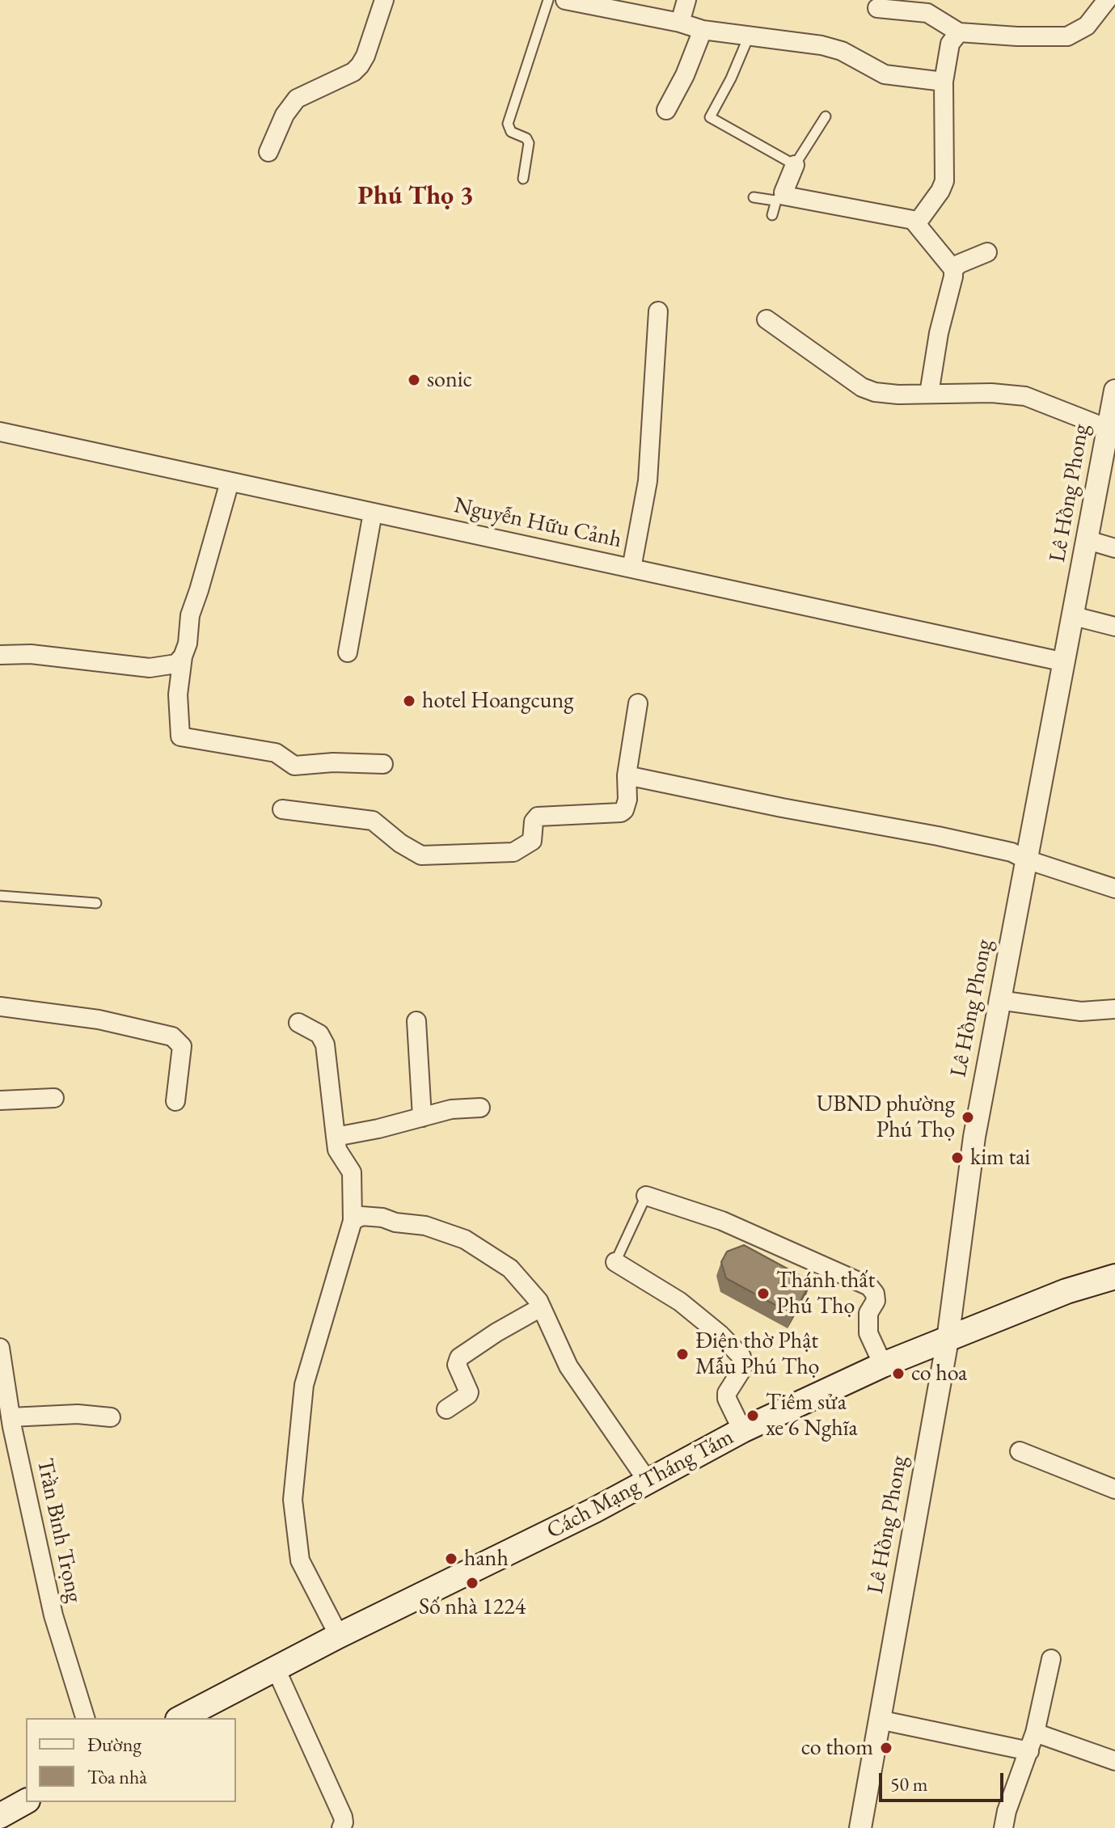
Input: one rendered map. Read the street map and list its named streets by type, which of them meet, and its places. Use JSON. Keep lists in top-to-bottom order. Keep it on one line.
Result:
{"streets":{"main road":["Cách Mạng Tháng Tám"],"street":["Lê Hồng Phong","Nguyễn Hữu Cảnh","Trần Bình Trọng"]},"crossings":[["Lê Hồng Phong","Nguyễn Hữu Cảnh"],["Lê Hồng Phong","Cách Mạng Tháng Tám"]],"districts":["Phú Thọ 3"],"places":["sonic","hotel Hoangcung","UBND phường Phú Thọ","kim tai","Thánh thất Phú Thọ","Điện thờ Phật Mẫu Phú Thọ","co hoa","Tiêm sửa xe 6 Nghĩa","hanh","Số nhà 1224","co thom"],"legend":["Đường","Tòa nhà"],"scale_bar":"50 m"}
